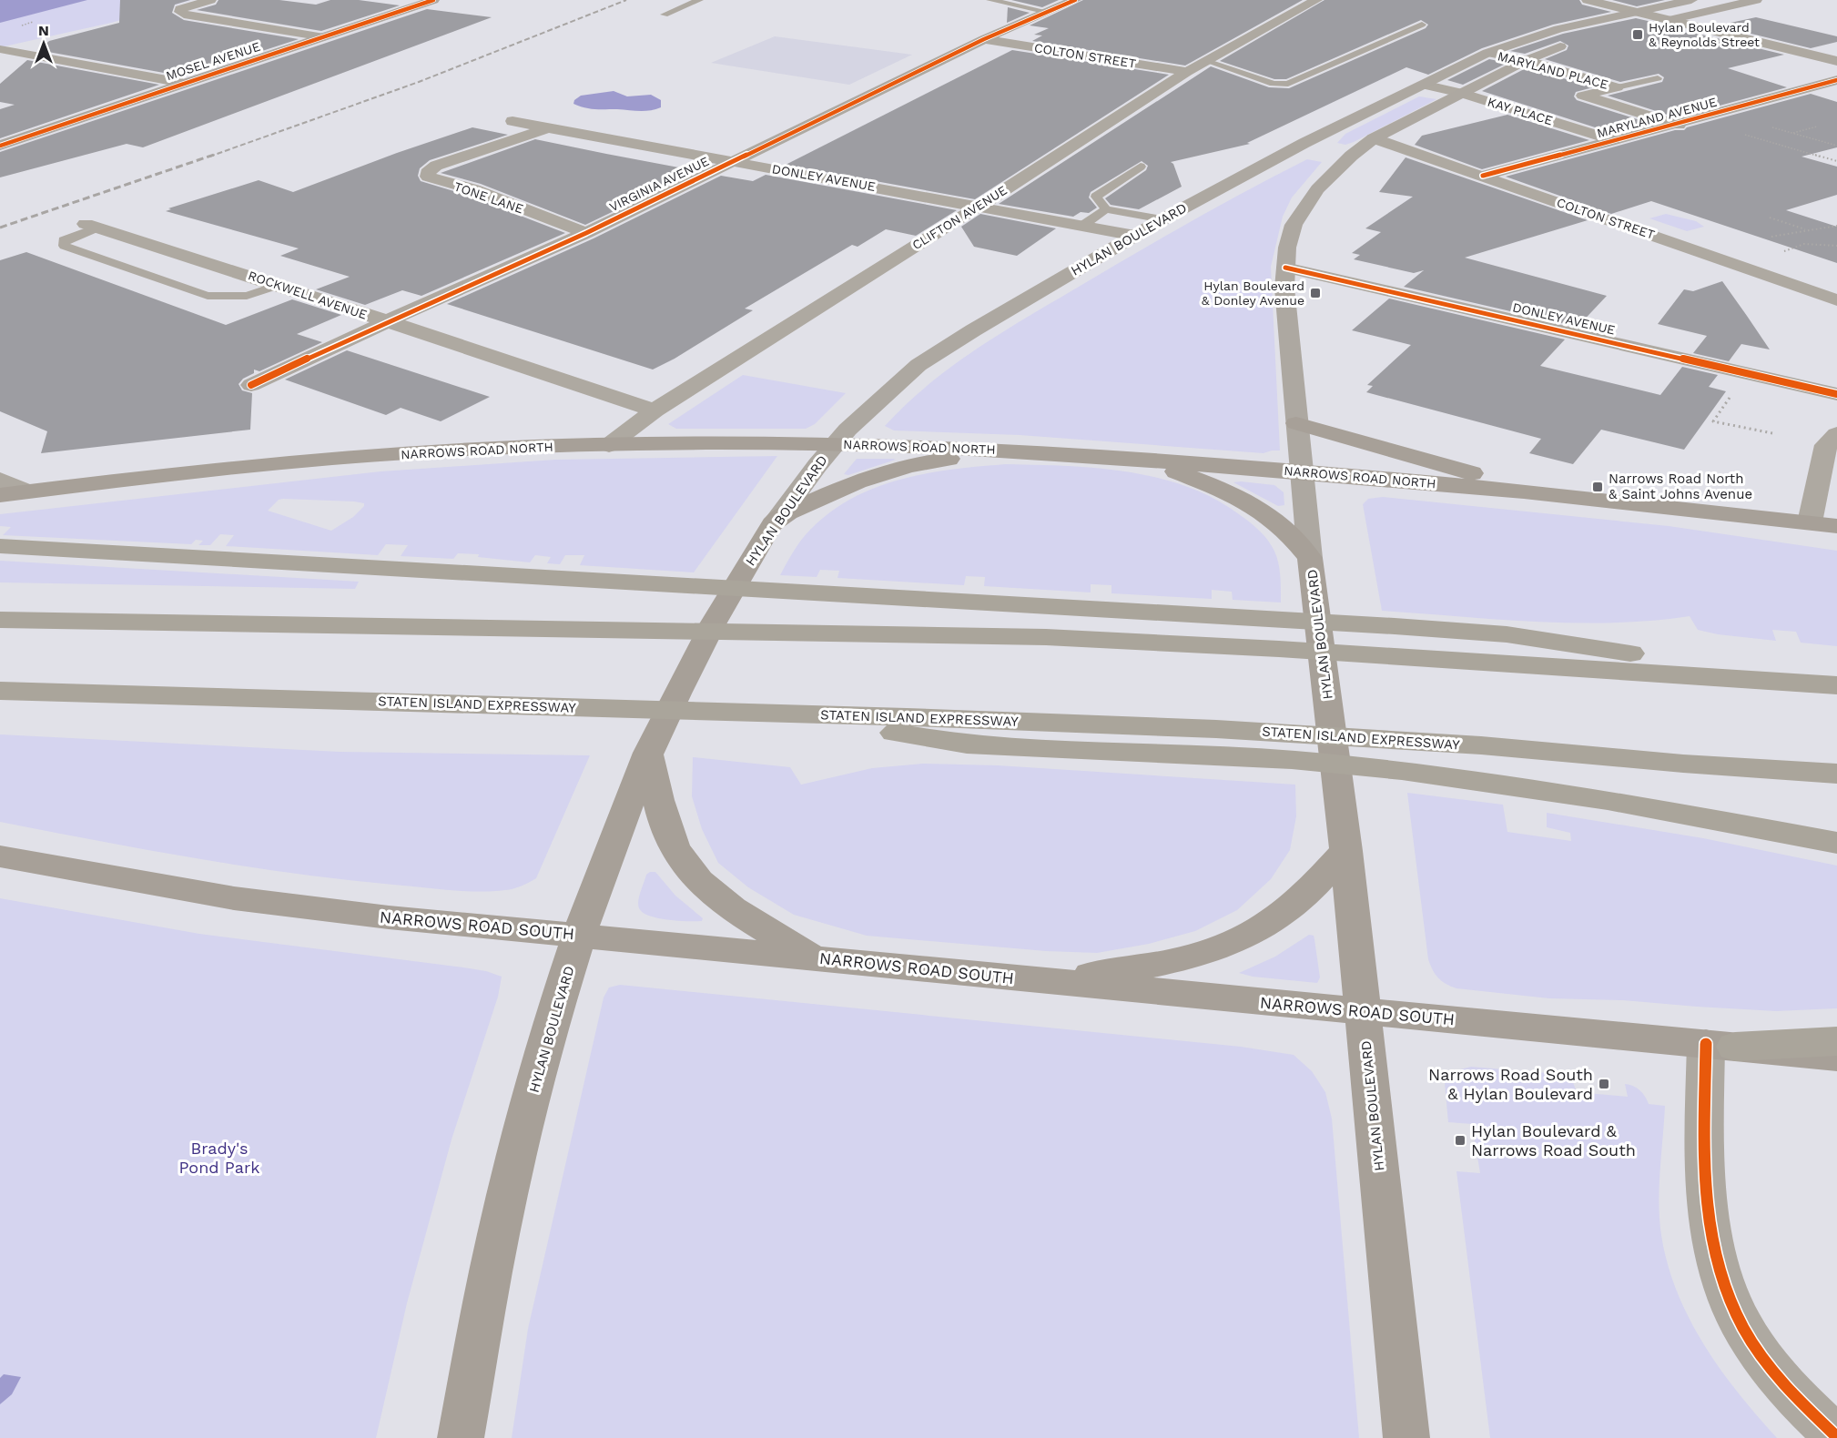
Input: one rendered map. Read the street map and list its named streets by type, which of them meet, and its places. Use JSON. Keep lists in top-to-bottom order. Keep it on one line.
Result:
{"streets":{"highway":["STATEN ISLAND EXPRESSWAY"],"main road":["MOSEL AVENUE","HYLAN BOULEVARD","NARROWS ROAD NORTH","NARROWS ROAD SOUTH"],"street":["COLTON STREET","MARYLAND PLACE","KAY PLACE","MARYLAND AVENUE","DONLEY AVENUE","VIRGINIA AVENUE","TONE LANE","CLIFTON AVENUE","ROCKWELL AVENUE"]},"crossings":[["COLTON STREET","MARYLAND AVENUE"],["COLTON STREET","VIRGINIA AVENUE"],["COLTON STREET","CLIFTON AVENUE"],["COLTON STREET","HYLAN BOULEVARD"],["MARYLAND PLACE","MARYLAND AVENUE"],["MARYLAND PLACE","HYLAN BOULEVARD"],["KAY PLACE","MARYLAND AVENUE"],["KAY PLACE","HYLAN BOULEVARD"],["DONLEY AVENUE","VIRGINIA AVENUE"],["DONLEY AVENUE","TONE LANE"],["DONLEY AVENUE","CLIFTON AVENUE"],["DONLEY AVENUE","HYLAN BOULEVARD"],["VIRGINIA AVENUE","TONE LANE"],["VIRGINIA AVENUE","ROCKWELL AVENUE"],["CLIFTON AVENUE","ROCKWELL AVENUE"],["CLIFTON AVENUE","NARROWS ROAD NORTH"],["HYLAN BOULEVARD","NARROWS ROAD NORTH"],["HYLAN BOULEVARD","NARROWS ROAD SOUTH"]],"parks":["Brady's Pond Park"],"places":{"transit":["Hylan Boulevard & Reynolds Street","Hylan Boulevard & Donley Avenue","Narrows Road North & Saint Johns Avenue","Narrows Road South & Hylan Boulevard","Hylan Boulevard & Narrows Road South"]},"north":"top"}
